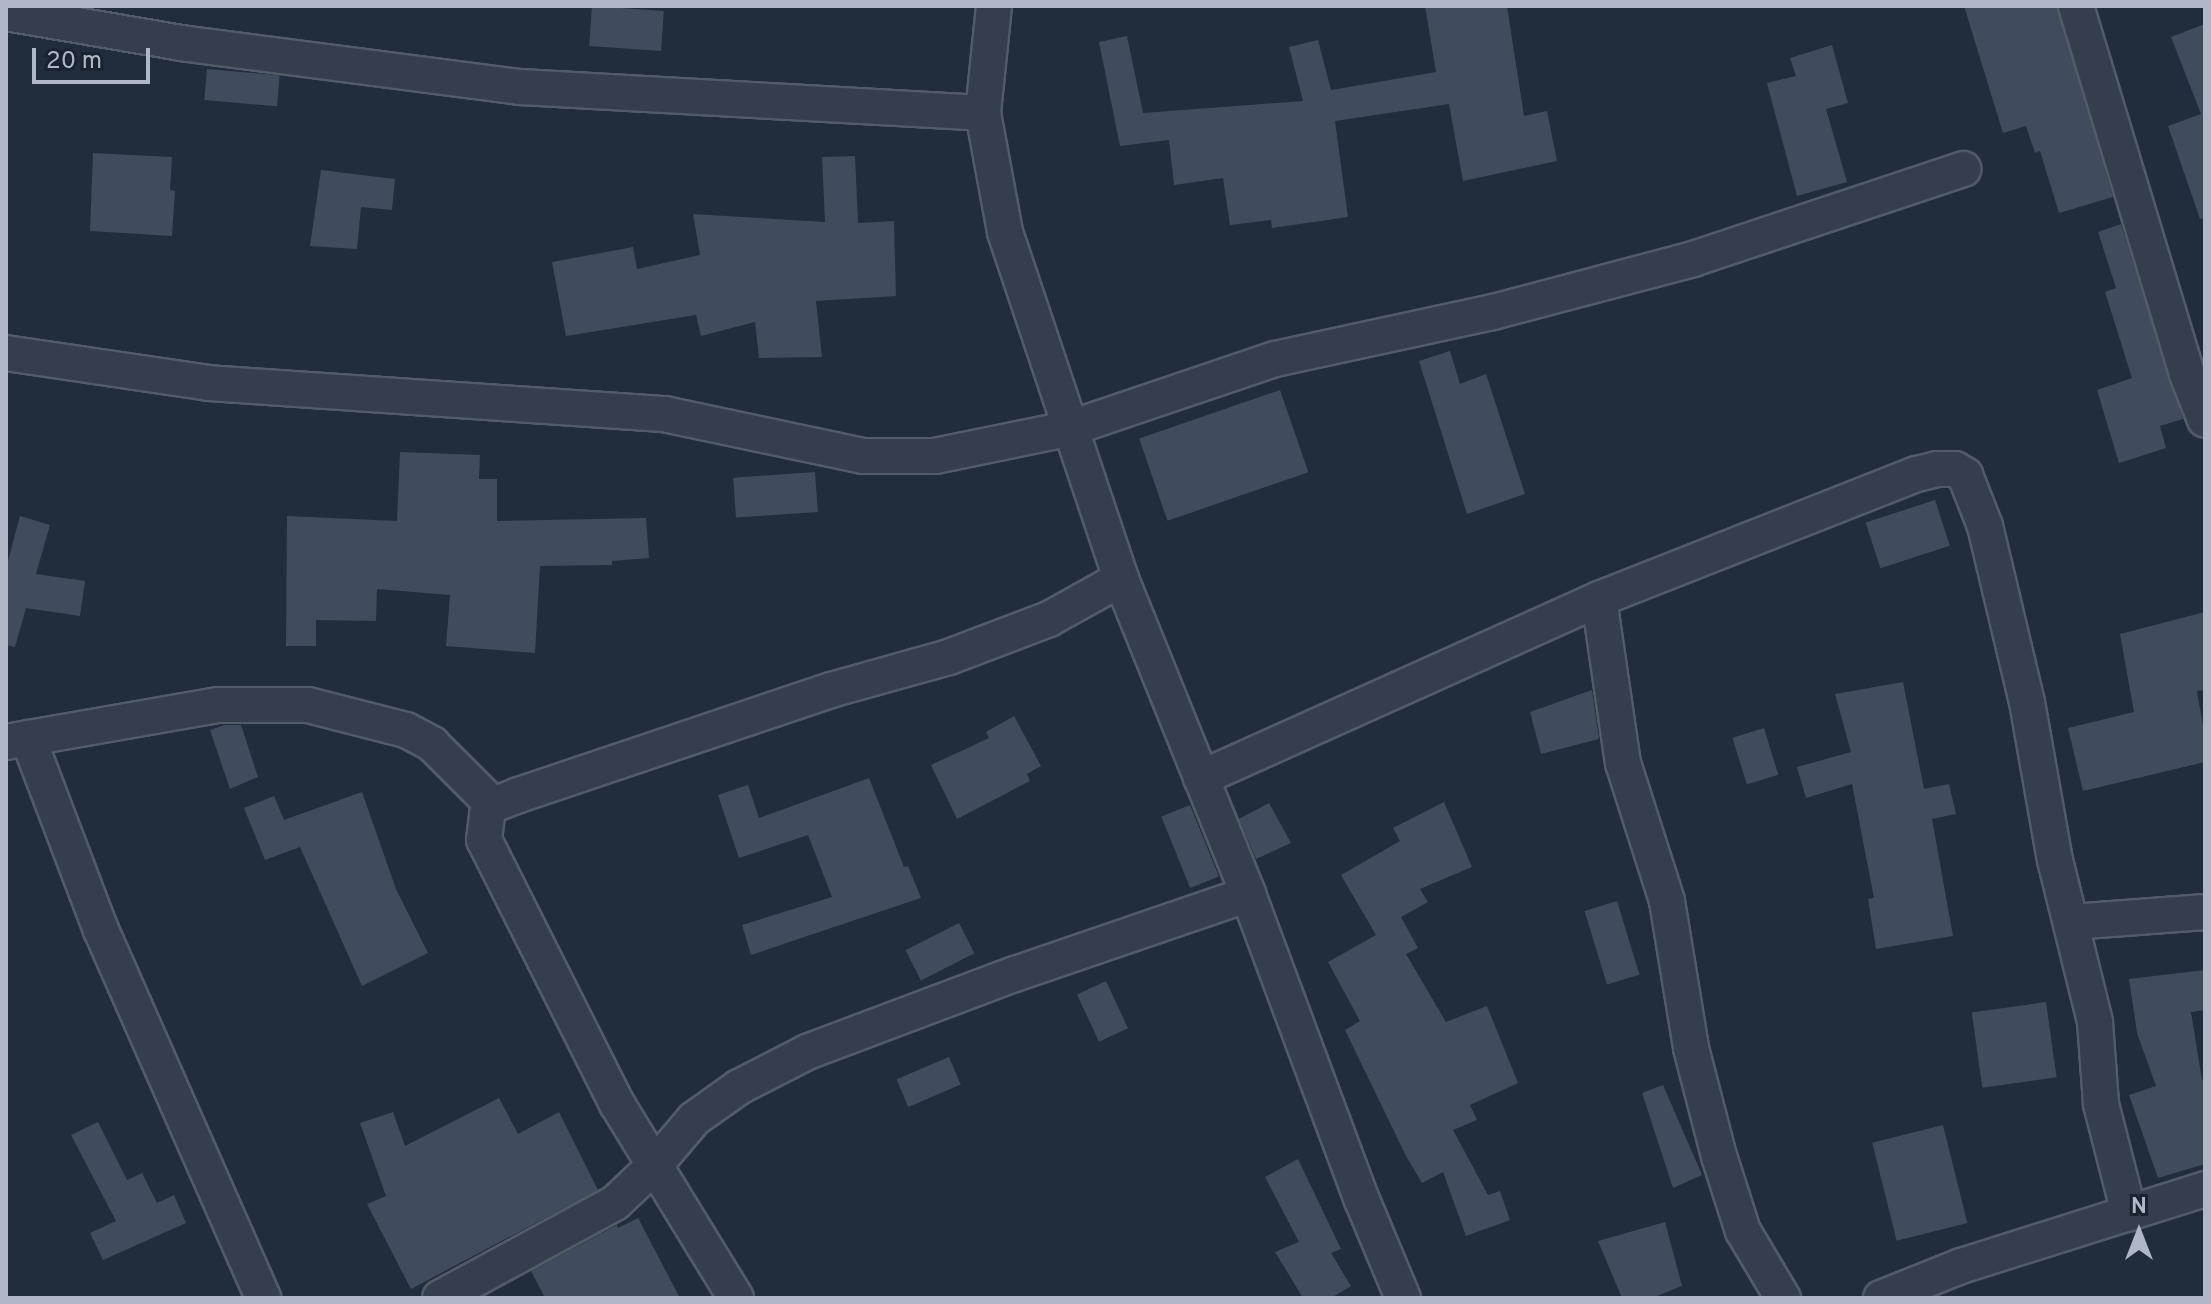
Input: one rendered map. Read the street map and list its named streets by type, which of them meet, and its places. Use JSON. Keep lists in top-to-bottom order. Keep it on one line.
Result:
{"scale_bar":"20 m","north":"top"}
